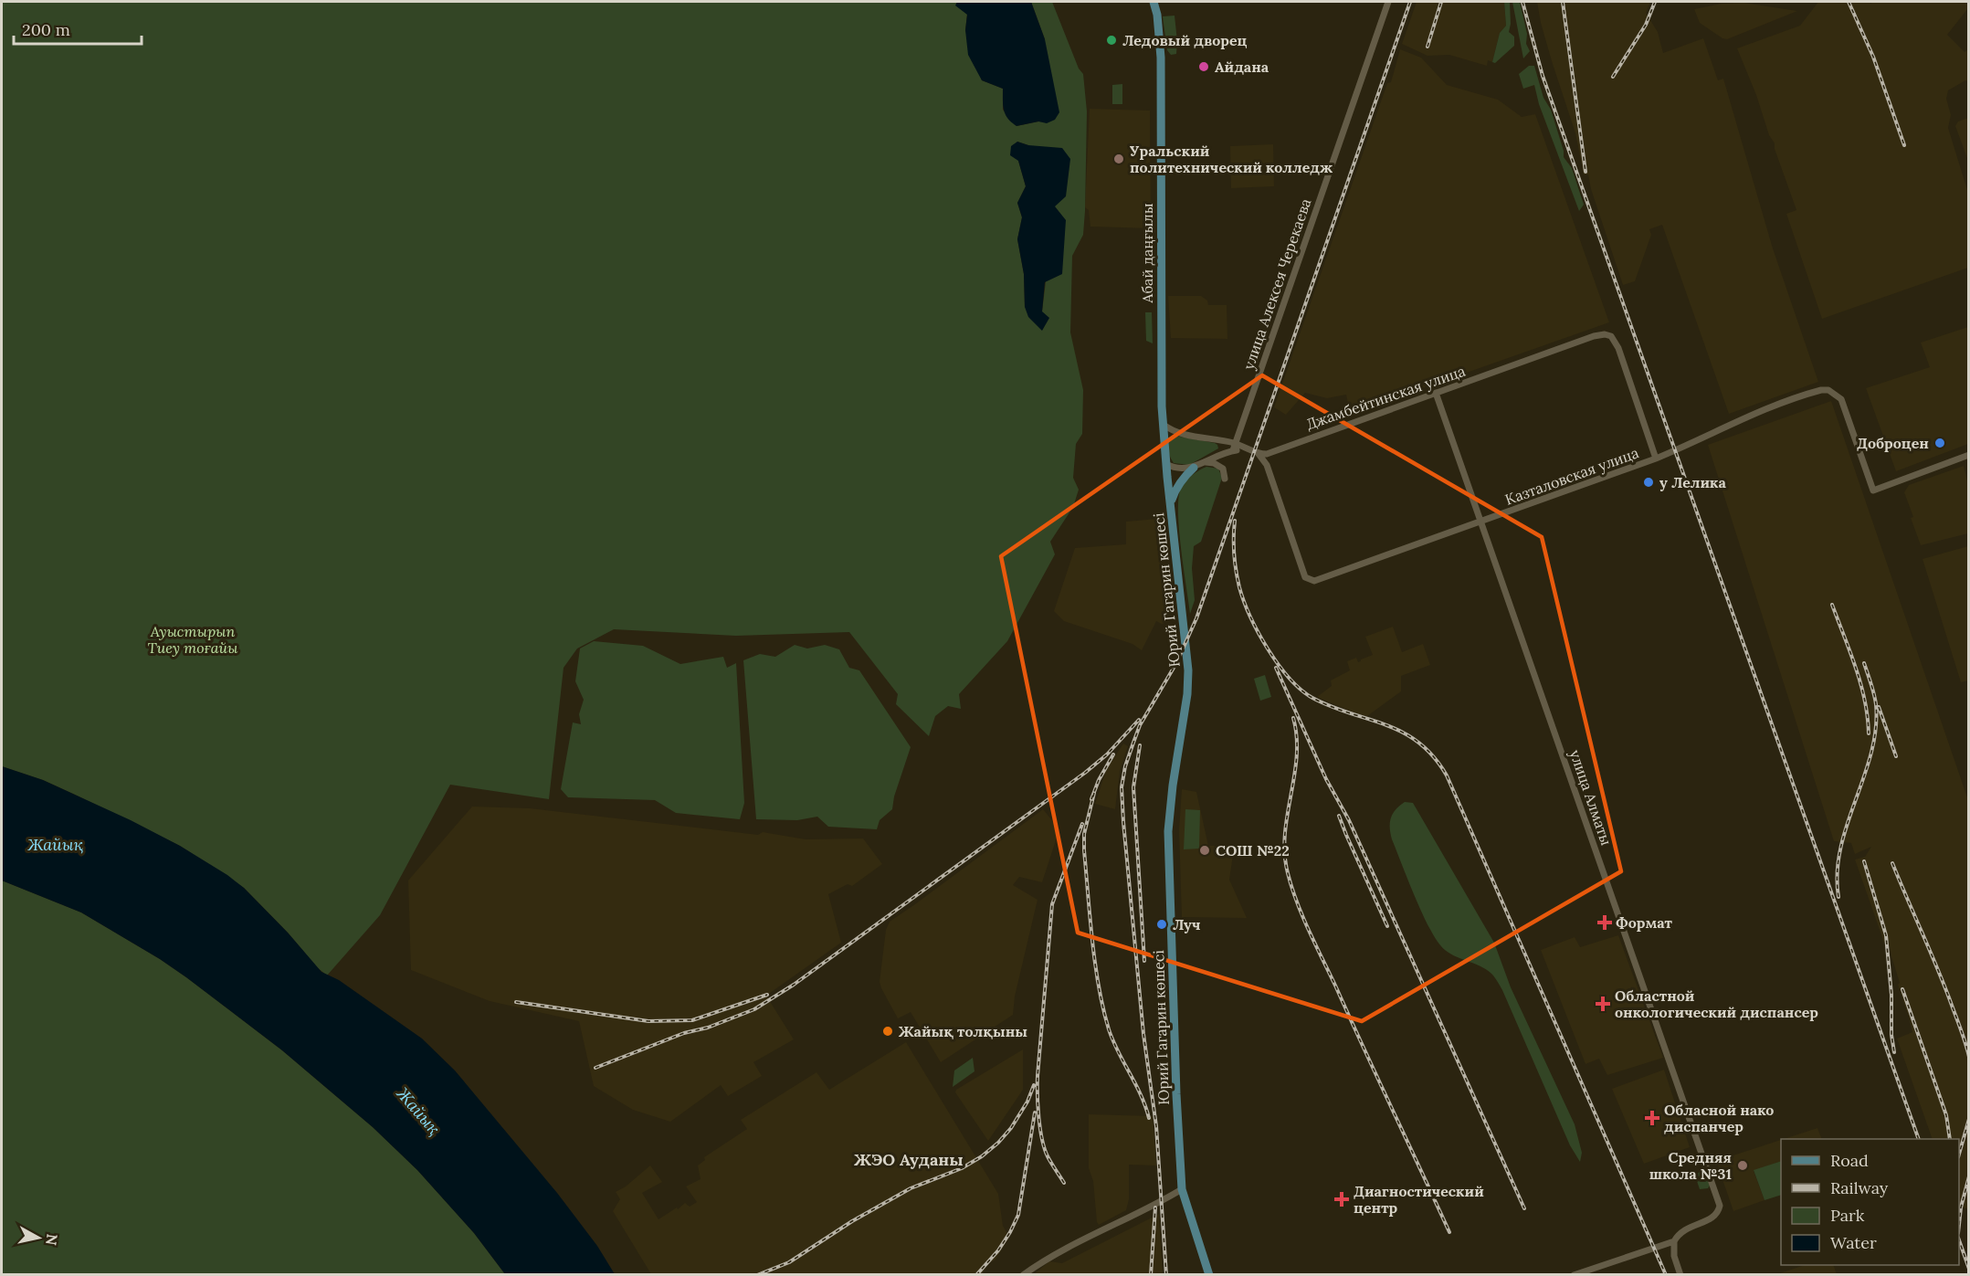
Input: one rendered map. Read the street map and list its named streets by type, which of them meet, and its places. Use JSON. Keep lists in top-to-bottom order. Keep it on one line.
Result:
{"streets":{"main road":["Абай даңғылы","Юрий Гагарин көшесі"],"street":["улица Алексея Черекаева","Джамбейтинская улица","Казталовская улица","улица Алматы"]},"crossings":[["Абай даңғылы","Джамбейтинская улица"],["Абай даңғылы","Юрий Гагарин көшесі"],["улица Алексея Черекаева","Джамбейтинская улица"],["Джамбейтинская улица","Казталовская улица"],["Джамбейтинская улица","улица Алматы"],["Казталовская улица","улица Алматы"]],"districts":["ЖЭО Ауданы"],"water":["Жайық"],"parks":["Ауыстырып Тиеу тоғайы"],"places":{"other":["Ледовый дворец","Айдана","Уральский политехнический колледж","Доброцен","у Лелика","СОШ №22","Луч","Жайық толқыны","Средняя школа №31"],"health":["Формат","Областной онкологический диспансер","Обласной нако диспанчер","Диагностический центр"]},"legend":["Road","Railway","Park","Water"],"scale_bar":"200 m","north":"right"}
